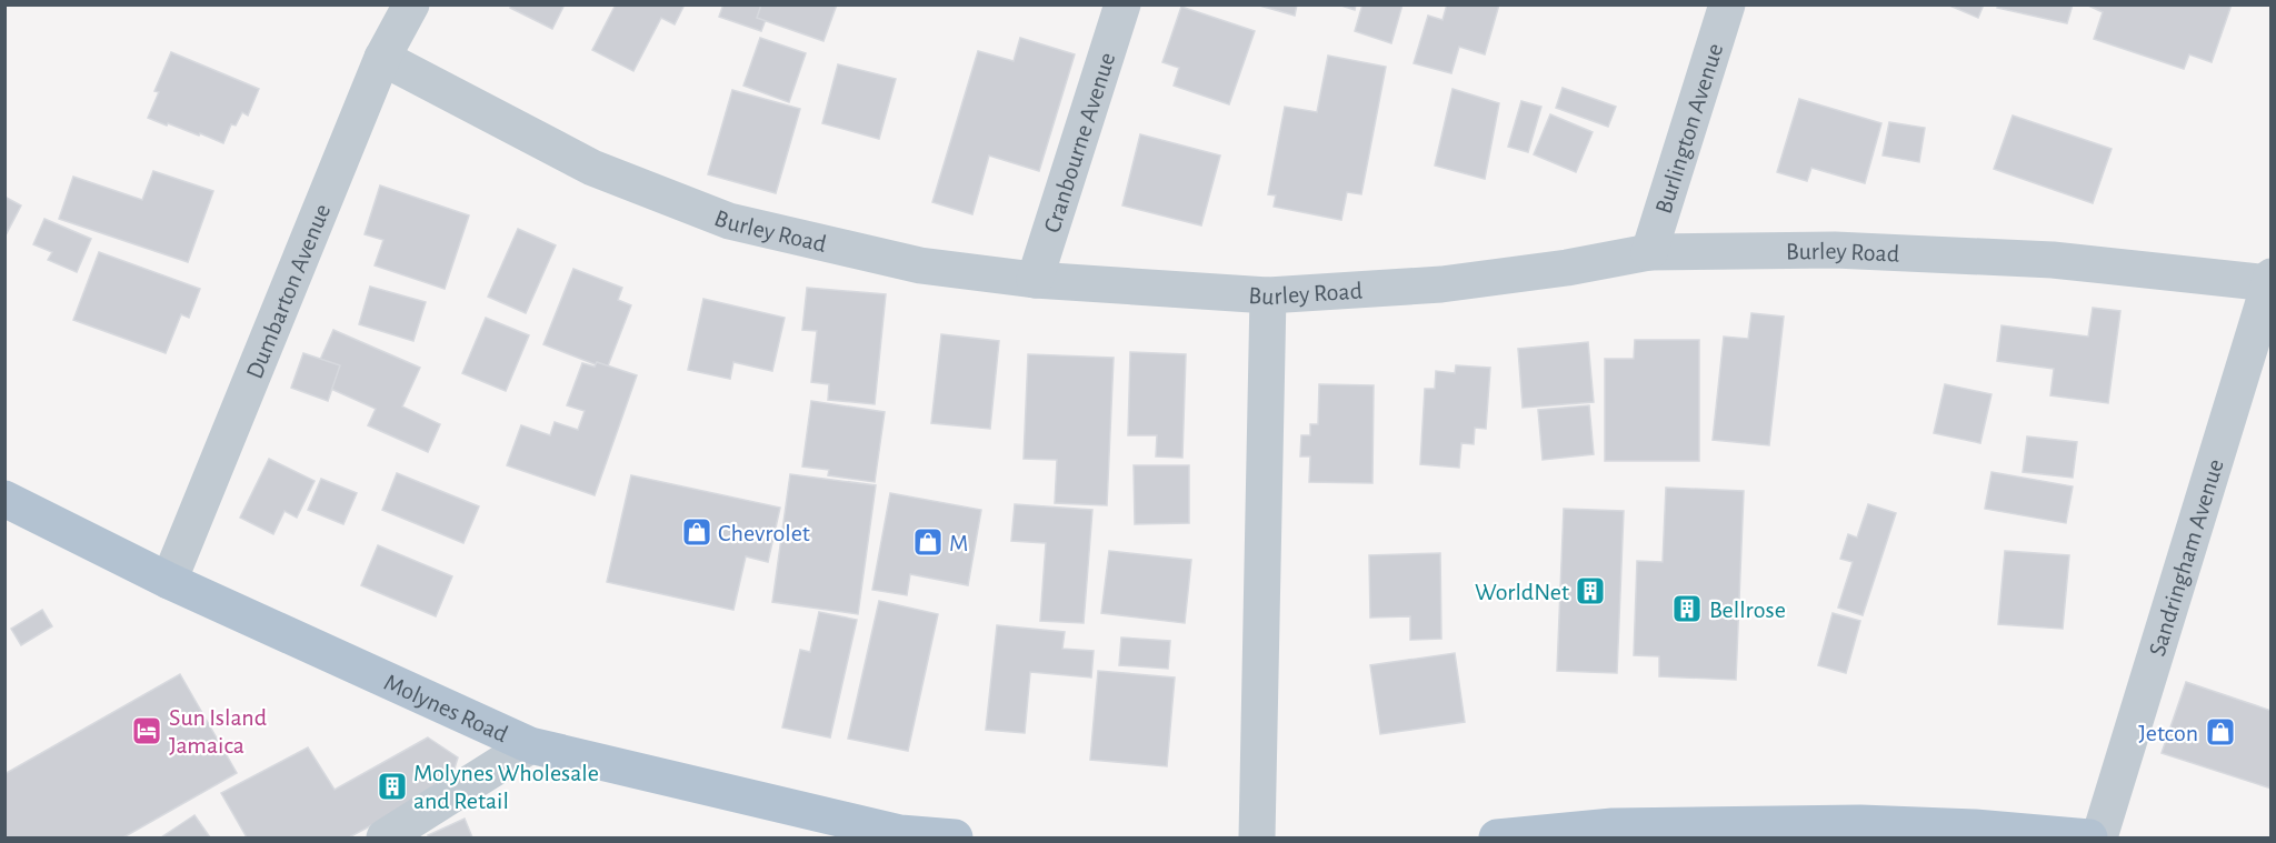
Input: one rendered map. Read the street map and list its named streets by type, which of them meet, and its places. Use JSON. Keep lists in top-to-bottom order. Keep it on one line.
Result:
{"streets":{"main road":["Molynes Road"],"street":["Burlington Avenue","Cranbourne Avenue","Burley Road","Dumbarton Avenue","Sandringham Avenue"]},"crossings":[["Burlington Avenue","Burley Road"],["Cranbourne Avenue","Burley Road"],["Burley Road","Dumbarton Avenue"],["Burley Road","Sandringham Avenue"],["Dumbarton Avenue","Molynes Road"]],"places":{"shop":["Chevrolet","M","Jetcon"],"building":["WorldNet","Bellrose","Molynes Wholesale and Retail"],"hotel":["Sun Island Jamaica"]}}
